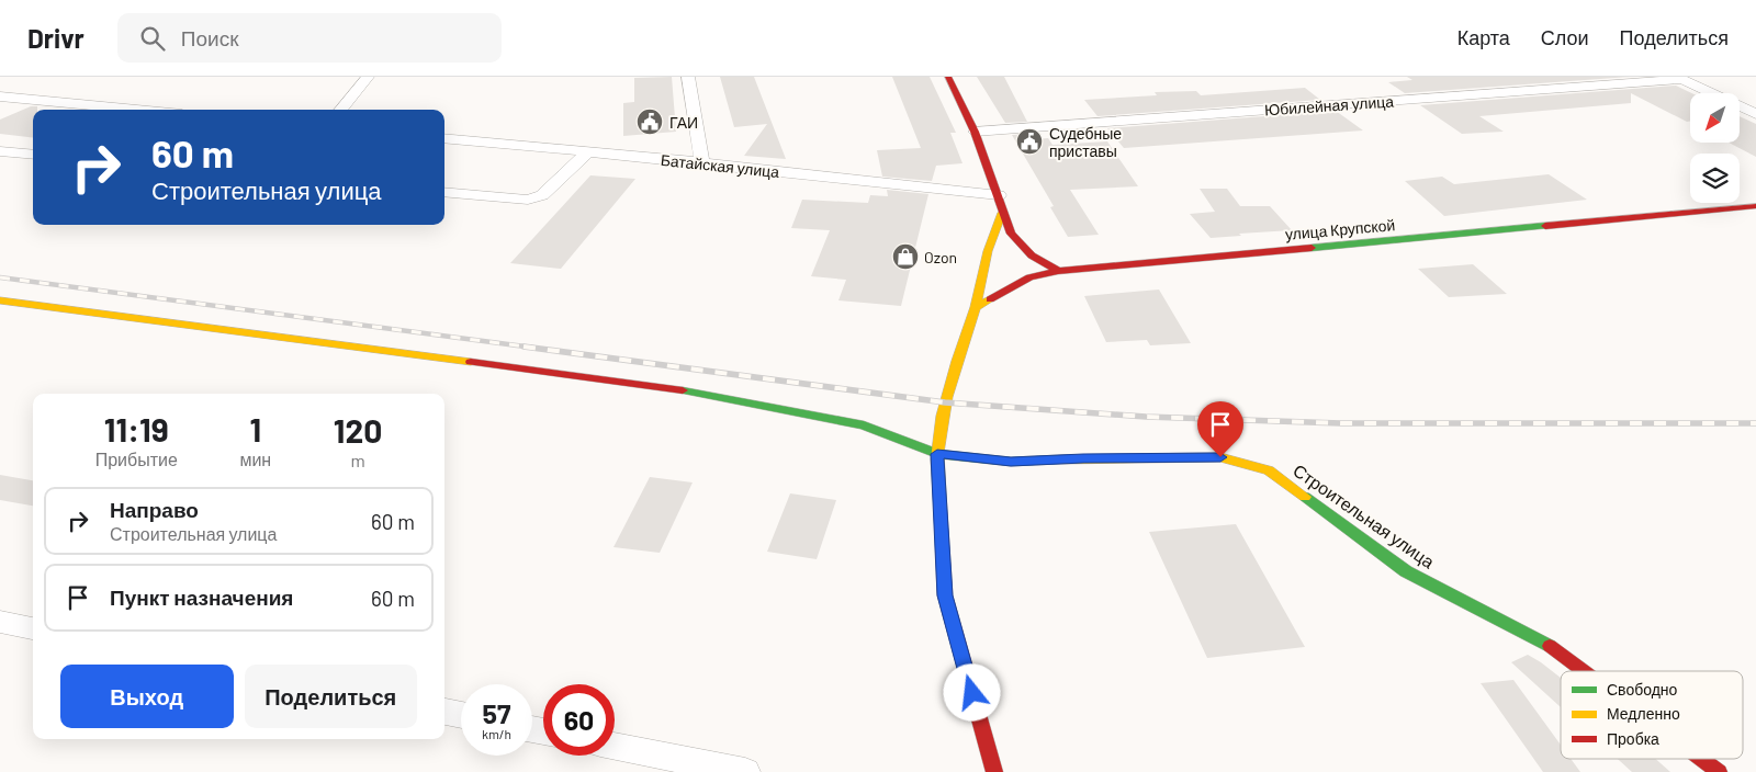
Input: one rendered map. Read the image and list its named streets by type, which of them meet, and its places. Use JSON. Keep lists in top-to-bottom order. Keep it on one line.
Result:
{"streets":{"main road":["улица Крупской","Строительная улица"],"street":["Юбилейная улица","Батайская улица"]},"places":{"public building":["ГАИ","Судебные приставы"],"shop":["Ozon"]},"legend":["Свободно","Медленно","Пробка"],"north":"bottom left","page":{"header":"Drivr","search":"Поиск","nav":["Карта","Слои","Поделиться"],"turn":["60 m","Строительная улица"],"eta":["11:19","Прибытие","1","мин","120","m"],"list":[{"name":"Направо","note":"Строительная улица","value":"60 m"},{"name":"Пункт назначения","value":"60 m"}],"buttons":["Выход","Поделиться"],"speed":"57 km/h","limit":"60"}}
